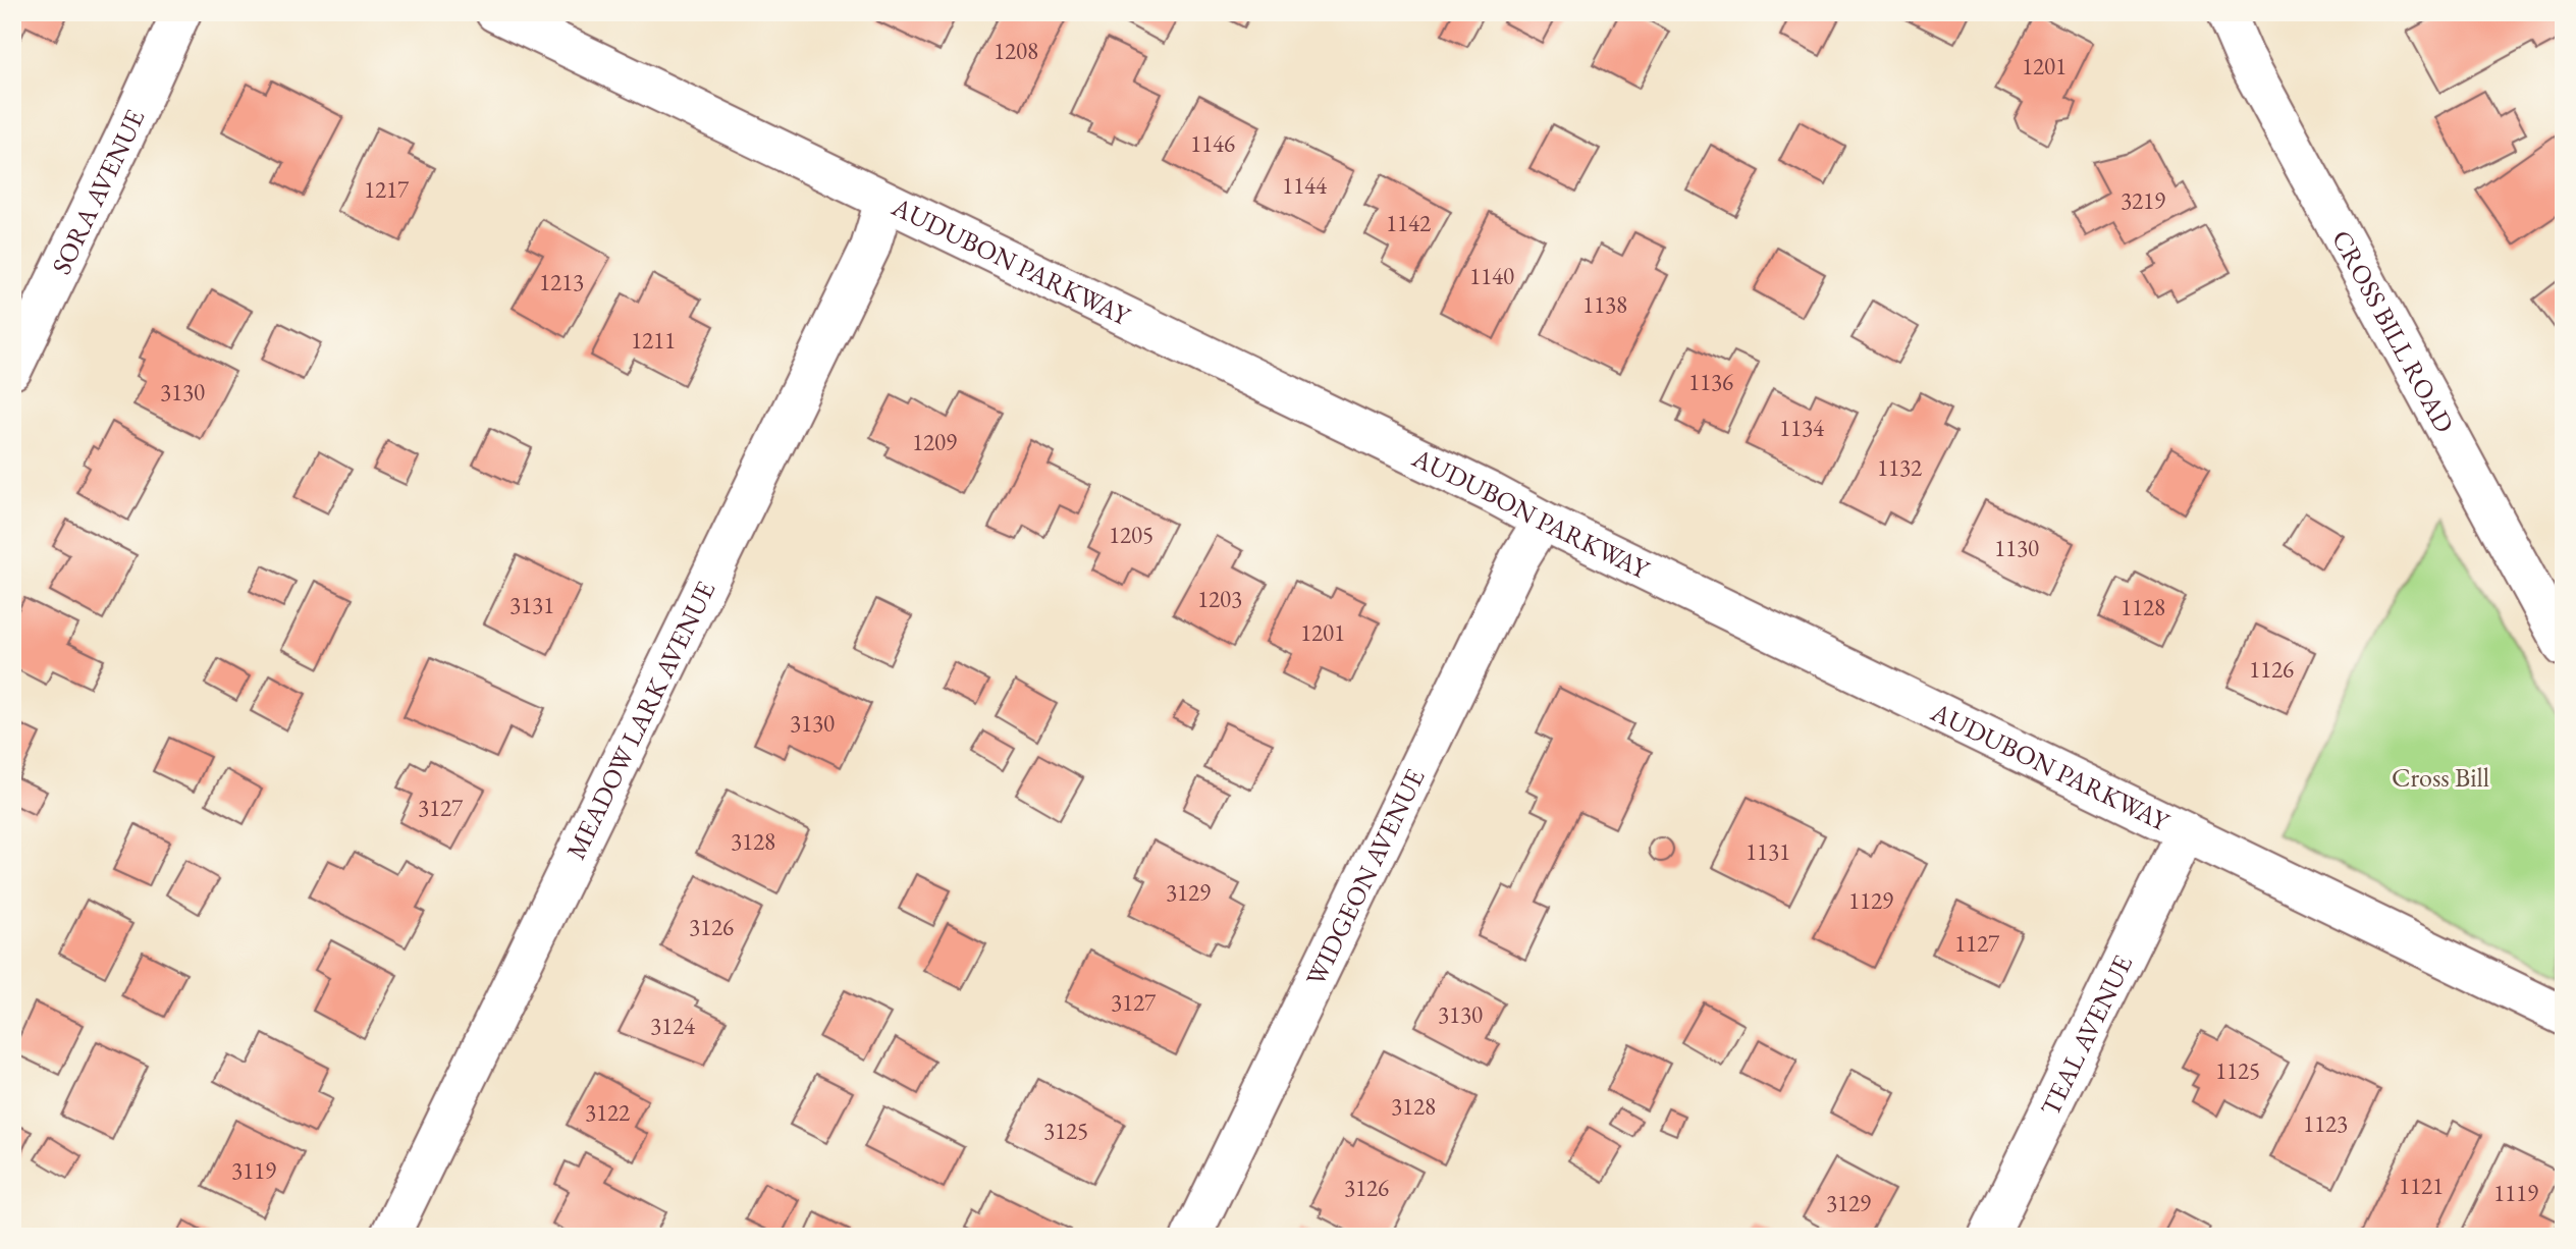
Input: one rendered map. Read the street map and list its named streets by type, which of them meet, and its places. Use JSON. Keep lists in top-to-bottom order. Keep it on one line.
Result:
{"streets":{"street":["SORA AVENUE","AUDUBON PARKWAY","CROSS BILL ROAD","MEADOW LARK AVENUE","WIDGEON AVENUE","TEAL AVENUE"]},"crossings":[["AUDUBON PARKWAY","MEADOW LARK AVENUE"],["AUDUBON PARKWAY","WIDGEON AVENUE"],["AUDUBON PARKWAY","TEAL AVENUE"]],"parks":["Cross Bill"],"house_numbers":["1208","1201","1146","1144","1217","3219","1142","1140","1213","1138","1211","1136","3130","1134","1209","1132","1205","1130","1203","3131","1128","1201","1126","3130","3127","3128","1131","3129","1129","3126","1127","3127","3130","3124","1125","3128","3122","1123","3125","3119","1121","3126","1119","3129"]}
